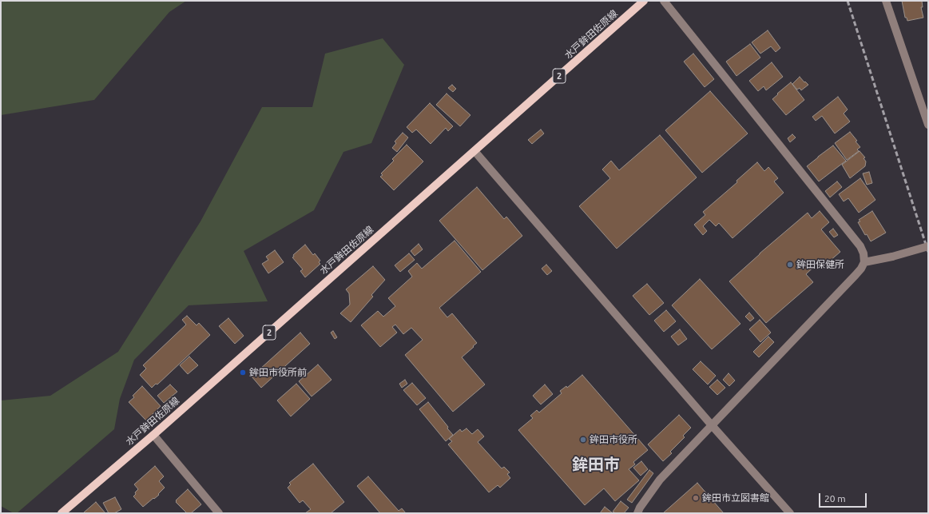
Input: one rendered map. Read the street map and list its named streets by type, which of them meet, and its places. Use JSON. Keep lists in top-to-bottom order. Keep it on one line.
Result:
{"streets":{"main road":["水戸鉾田佐原線","2"]},"districts":["鉾田市"],"places":["鉾田保健所","鉾田市役所前","鉾田市役所","鉾田市立図書館"],"scale_bar":"20 m"}
